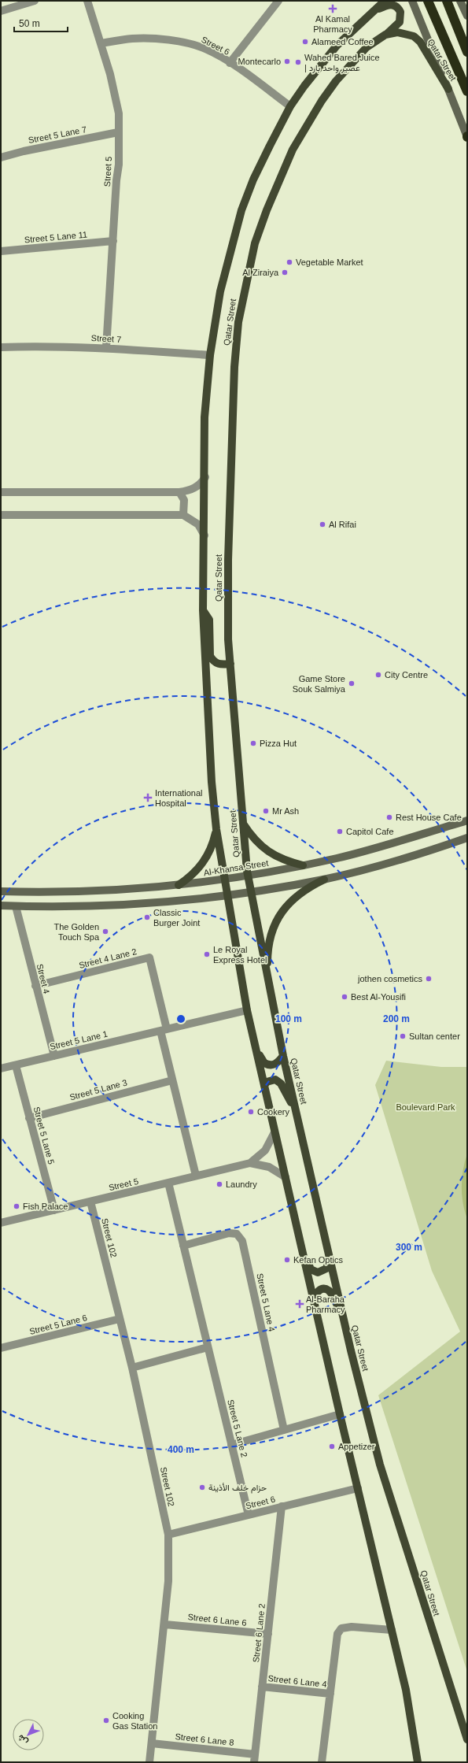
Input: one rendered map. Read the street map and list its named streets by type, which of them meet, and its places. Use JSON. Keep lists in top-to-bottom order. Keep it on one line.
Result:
{"streets":{"main road":["Qatar Street","Al-Khansa Street"],"street":["Street 6","Street 5 Lane 7","Street 5","Street 5 Lane 11","Street 7","Street 4 Lane 2","Street 4","Street 5 Lane 1","Street 5 Lane 3","Street 5 Lane 5","Street 102","Street 5 Lane 4","Street 5 Lane 6","Street 5 Lane 2","Street 6 Lane 6","Street 6 Lane 2","Street 6 Lane 4","Street 6 Lane 8"]},"crossings":[["Street 6","Qatar Street"],["Street 6","Street 5"],["Street 6","Street 102"],["Street 6","Street 5 Lane 2"],["Street 6","Street 6 Lane 2"],["Qatar Street","Street 5"],["Qatar Street","Street 7"],["Qatar Street","Al-Khansa Street"],["Qatar Street","Street 5 Lane 1"],["Qatar Street","Street 6 Lane 4"],["Street 5 Lane 7","Street 5"],["Street 5","Street 5 Lane 11"],["Street 5","Street 7"],["Street 5","Street 5 Lane 5"],["Street 5","Street 102"],["Street 5","Street 5 Lane 2"],["Street 4 Lane 2","Street 4"],["Street 4 Lane 2","Street 5 Lane 1"],["Street 4","Street 5 Lane 1"],["Street 5 Lane 1","Street 5 Lane 5"],["Street 5 Lane 3","Street 5 Lane 5"],["Street 102","Street 5 Lane 6"],["Street 102","Street 6 Lane 6"],["Street 102","Street 6 Lane 8"],["Street 5 Lane 4","Street 5 Lane 2"],["Street 6 Lane 6","Street 6 Lane 2"],["Street 6 Lane 2","Street 6 Lane 4"],["Street 6 Lane 2","Street 6 Lane 8"]],"parks":["Boulevard Park"],"places":{"health":["Al Kamal Pharmacy","International Hospital","Al-Baraha Pharmacy"],"other":["Alameed Coffee","Montecarlo","Wahed Bared Juice | عصير واحد بارد","Vegetable Market","Al Ziraiya","Al Rifai","City Centre","Game Store Souk Salmiya","Pizza Hut","Mr Ash","Rest House Cafe","Capitol Cafe","Classic Burger Joint","The Golden Touch Spa","Le Royal Express Hotel","jothen cosmetics","Best Al-Yousifi","Sultan center","Cookery","Laundry","Fish Palace","Kefan Optics","Appetizer","حزام خلف الأذينة","Cooking Gas Station"]},"scale_bar":"50 m","north":"bottom left","rings":["100 m","200 m","300 m","400 m"]}
